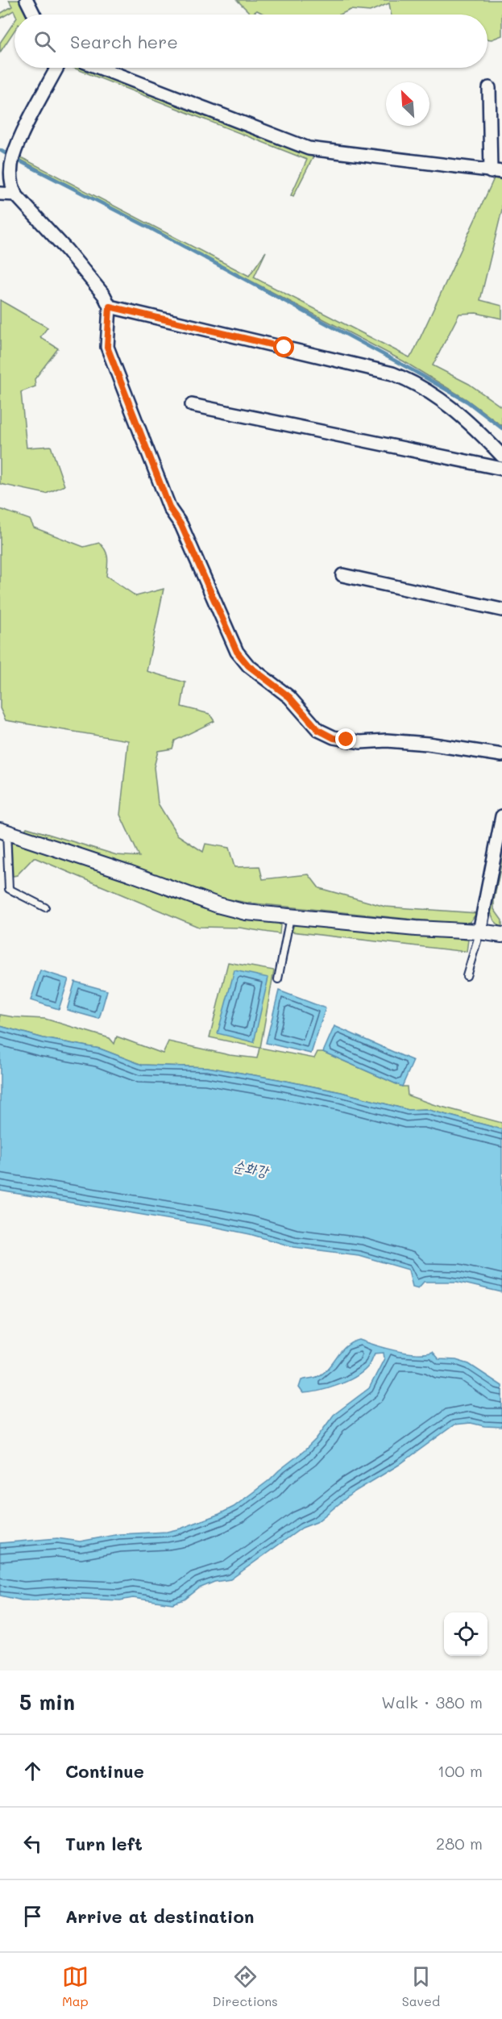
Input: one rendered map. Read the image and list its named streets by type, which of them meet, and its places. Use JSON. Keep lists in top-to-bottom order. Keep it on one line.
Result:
{"water":["순화강"],"north":"top left","page":{"search":"Search here","heading":["5 min","Walk · 380 m"],"list":[["Continue","100 m"],["Turn left","280 m"],"Arrive at destination"],"nav":["Map","Directions","Saved"]}}
